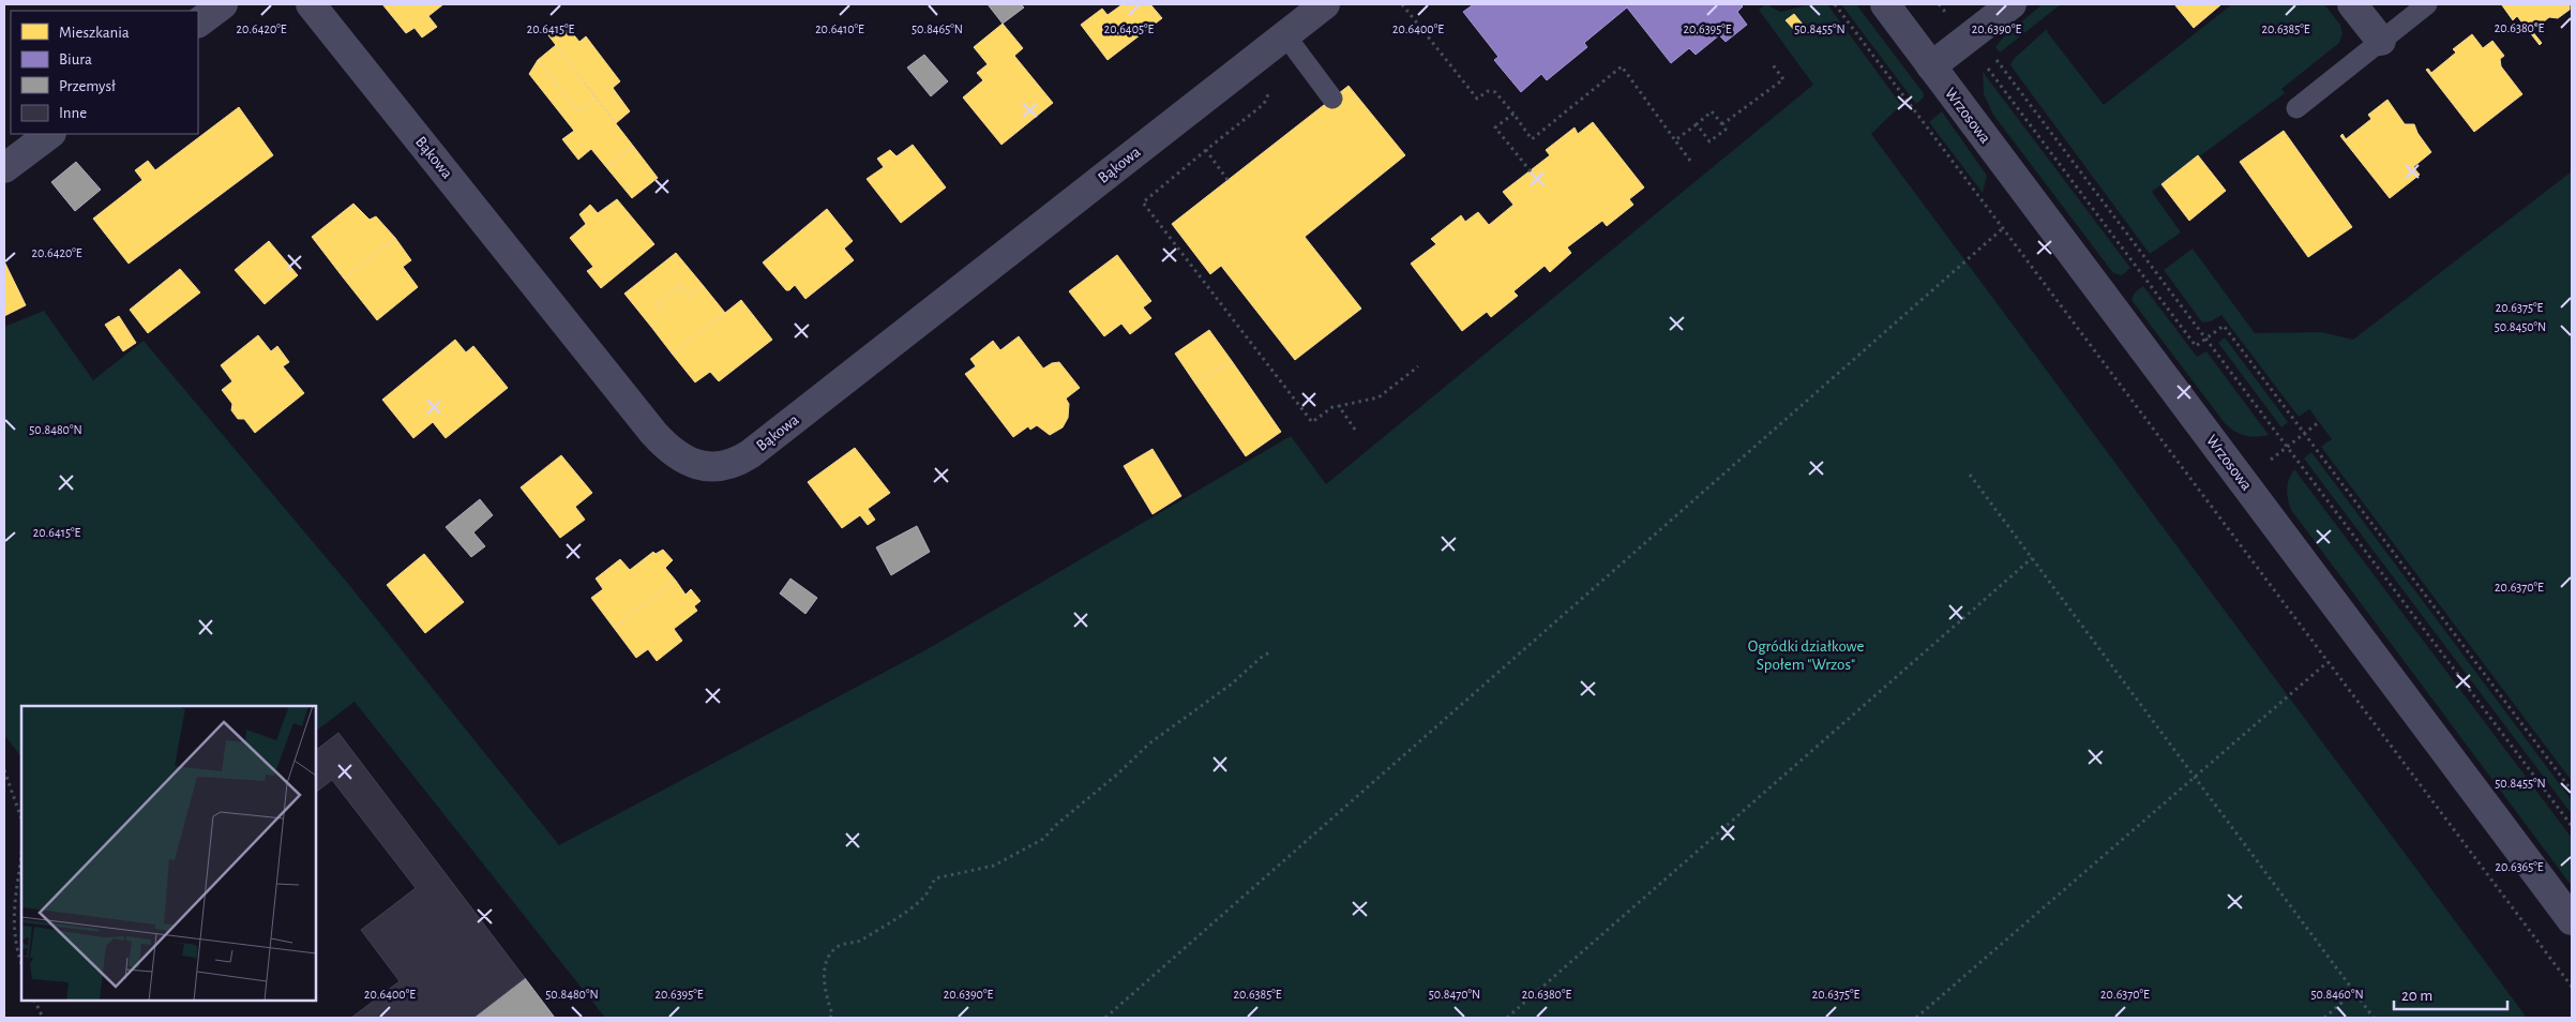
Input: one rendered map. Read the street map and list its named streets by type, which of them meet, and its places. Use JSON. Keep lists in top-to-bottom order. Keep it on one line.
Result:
{"streets":{"street":["Wrzosowa","Bąkowa"]},"parks":["Ogródki działkowe Społem \"Wrzos\""],"legend":["Mieszkania","Biura","Przemysł","Inne"],"scale_bar":"20 m","coordinates":["20.6380°E","20.6420°E","20.6415°E","20.6410°E","20.6405°E","20.6400°E","20.6395°E","20.6390°E","20.6385°E","50.8465°N","50.8455°N","20.6375°E","50.8450°N","50.8480°N","20.6370°E","20.6365°E","50.8470°N","50.8460°N"]}
